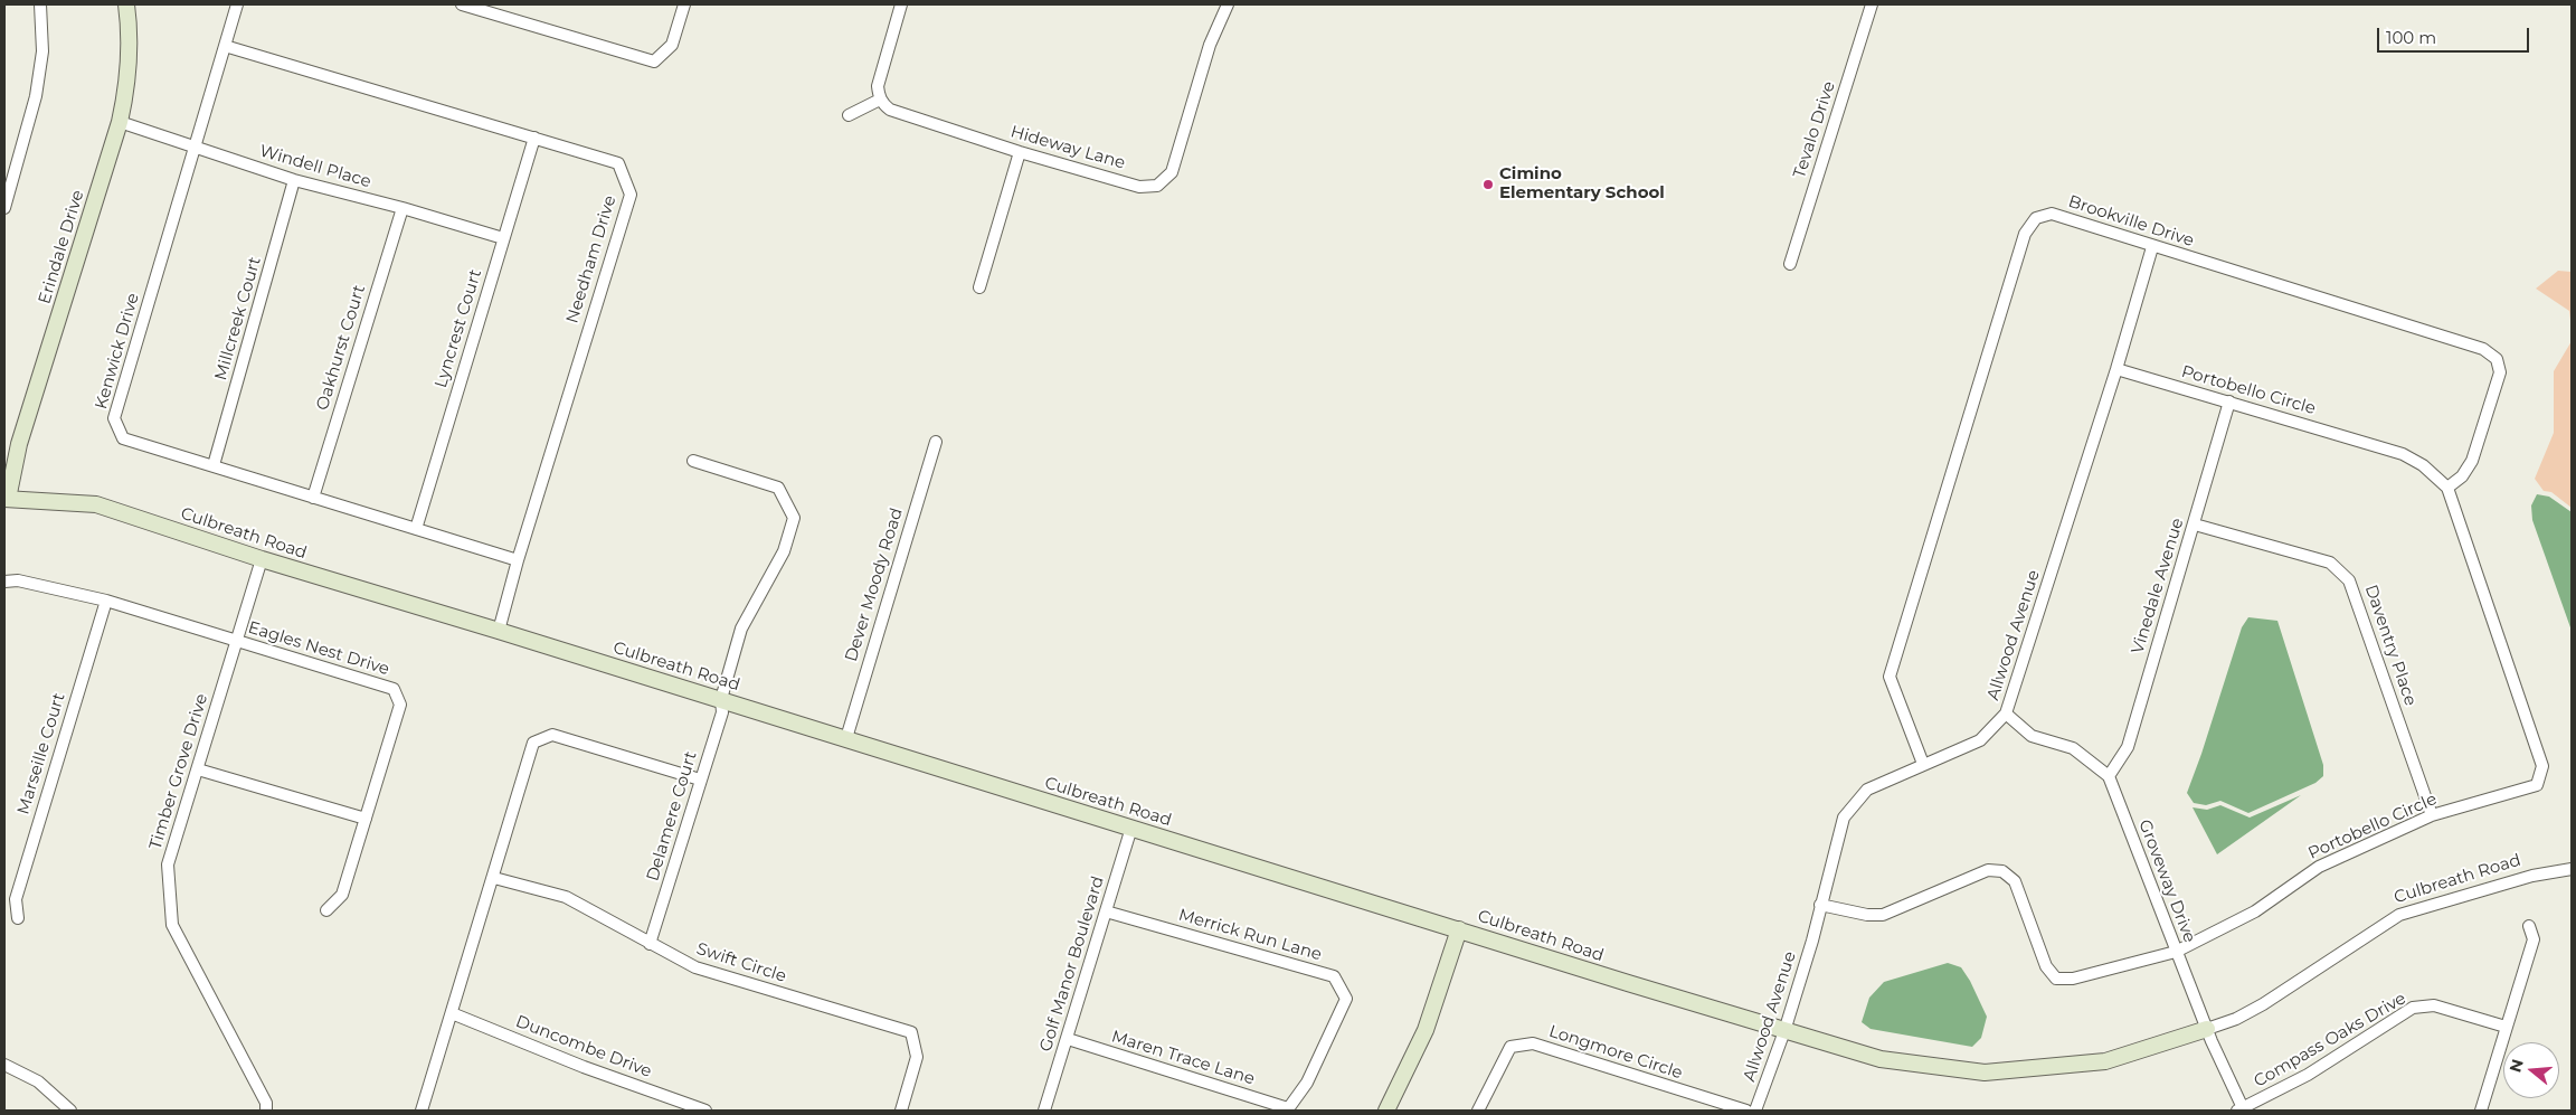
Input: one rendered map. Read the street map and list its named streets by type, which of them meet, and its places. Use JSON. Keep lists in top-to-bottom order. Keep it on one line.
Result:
{"streets":{"street":["Tevalo Drive","Hideway Lane","Windell Place","Brookville Drive","Erindale Drive","Needham Drive","Millcreek Court","Lyncrest Court","Oakhurst Court","Kenwick Drive","Portobello Circle","Culbreath Road","Dever Moody Road","Vinedale Avenue","Allwood Avenue","Daventry Place","Eagles Nest Drive","Marseille Court","Timber Grove Drive","Delamere Court","Groveway Drive","Merrick Run Lane","Swift Circle","Golf Manor Boulevard","Compass Oaks Drive","Duncombe Drive","Longmore Circle","Maren Trace Lane"]},"crossings":[["Windell Place","Erindale Drive"],["Windell Place","Millcreek Court"],["Windell Place","Lyncrest Court"],["Windell Place","Oakhurst Court"],["Windell Place","Kenwick Drive"],["Brookville Drive","Portobello Circle"],["Brookville Drive","Allwood Avenue"],["Erindale Drive","Culbreath Road"],["Needham Drive","Lyncrest Court"],["Needham Drive","Kenwick Drive"],["Needham Drive","Culbreath Road"],["Millcreek Court","Kenwick Drive"],["Lyncrest Court","Kenwick Drive"],["Oakhurst Court","Kenwick Drive"],["Portobello Circle","Vinedale Avenue"],["Portobello Circle","Allwood Avenue"],["Portobello Circle","Daventry Place"],["Portobello Circle","Groveway Drive"],["Culbreath Road","Dever Moody Road"],["Culbreath Road","Allwood Avenue"],["Culbreath Road","Timber Grove Drive"],["Culbreath Road","Delamere Court"],["Culbreath Road","Groveway Drive"],["Culbreath Road","Golf Manor Boulevard"],["Vinedale Avenue","Daventry Place"],["Vinedale Avenue","Groveway Drive"],["Eagles Nest Drive","Marseille Court"],["Eagles Nest Drive","Timber Grove Drive"],["Delamere Court","Swift Circle"],["Groveway Drive","Compass Oaks Drive"],["Merrick Run Lane","Golf Manor Boulevard"],["Merrick Run Lane","Maren Trace Lane"],["Golf Manor Boulevard","Maren Trace Lane"]],"places":["Cimino Elementary School"],"scale_bar":"100 m","north":"left"}
